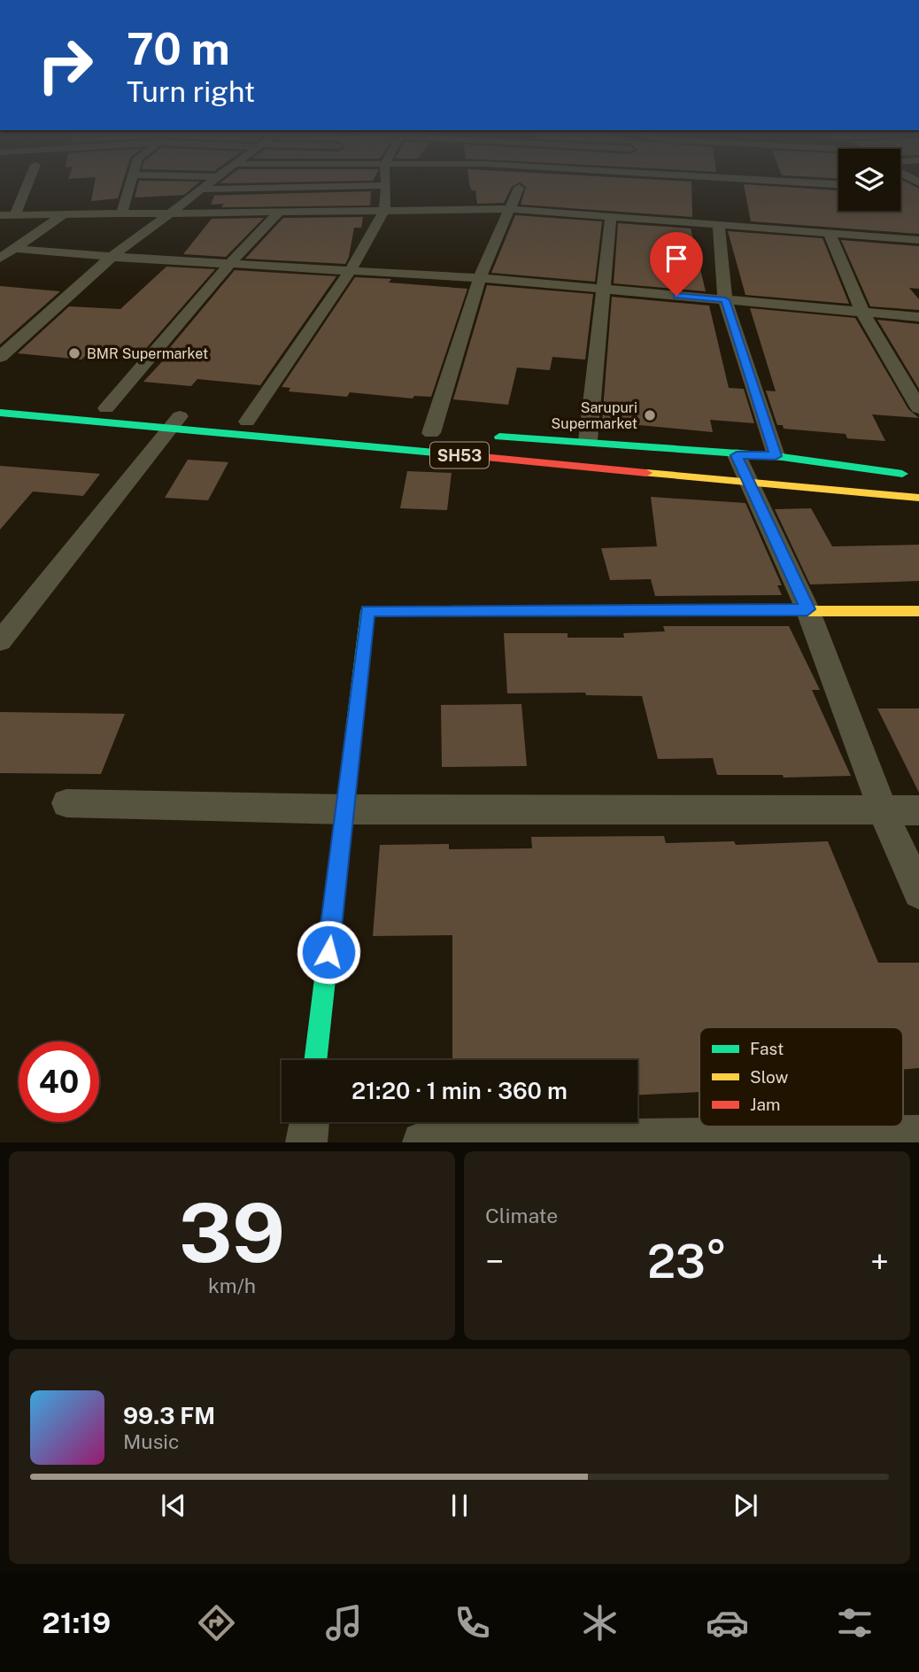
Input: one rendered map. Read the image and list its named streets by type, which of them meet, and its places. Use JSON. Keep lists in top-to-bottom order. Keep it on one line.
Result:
{"streets":{"main road":["SH53"]},"places":["BMR Supermarket","Sarupuri Supermarket"],"legend":["Fast","Slow","Jam"],"page":{"turn":["70 m","Turn right"],"limit":"40","trip":"21:20 · 1 min · 360 m","tile":[["39","km/h"],"Climate"],"heat":["−","23°","+"],"song":["99.3 FM","Music"],"tabs":"21:19"}}
